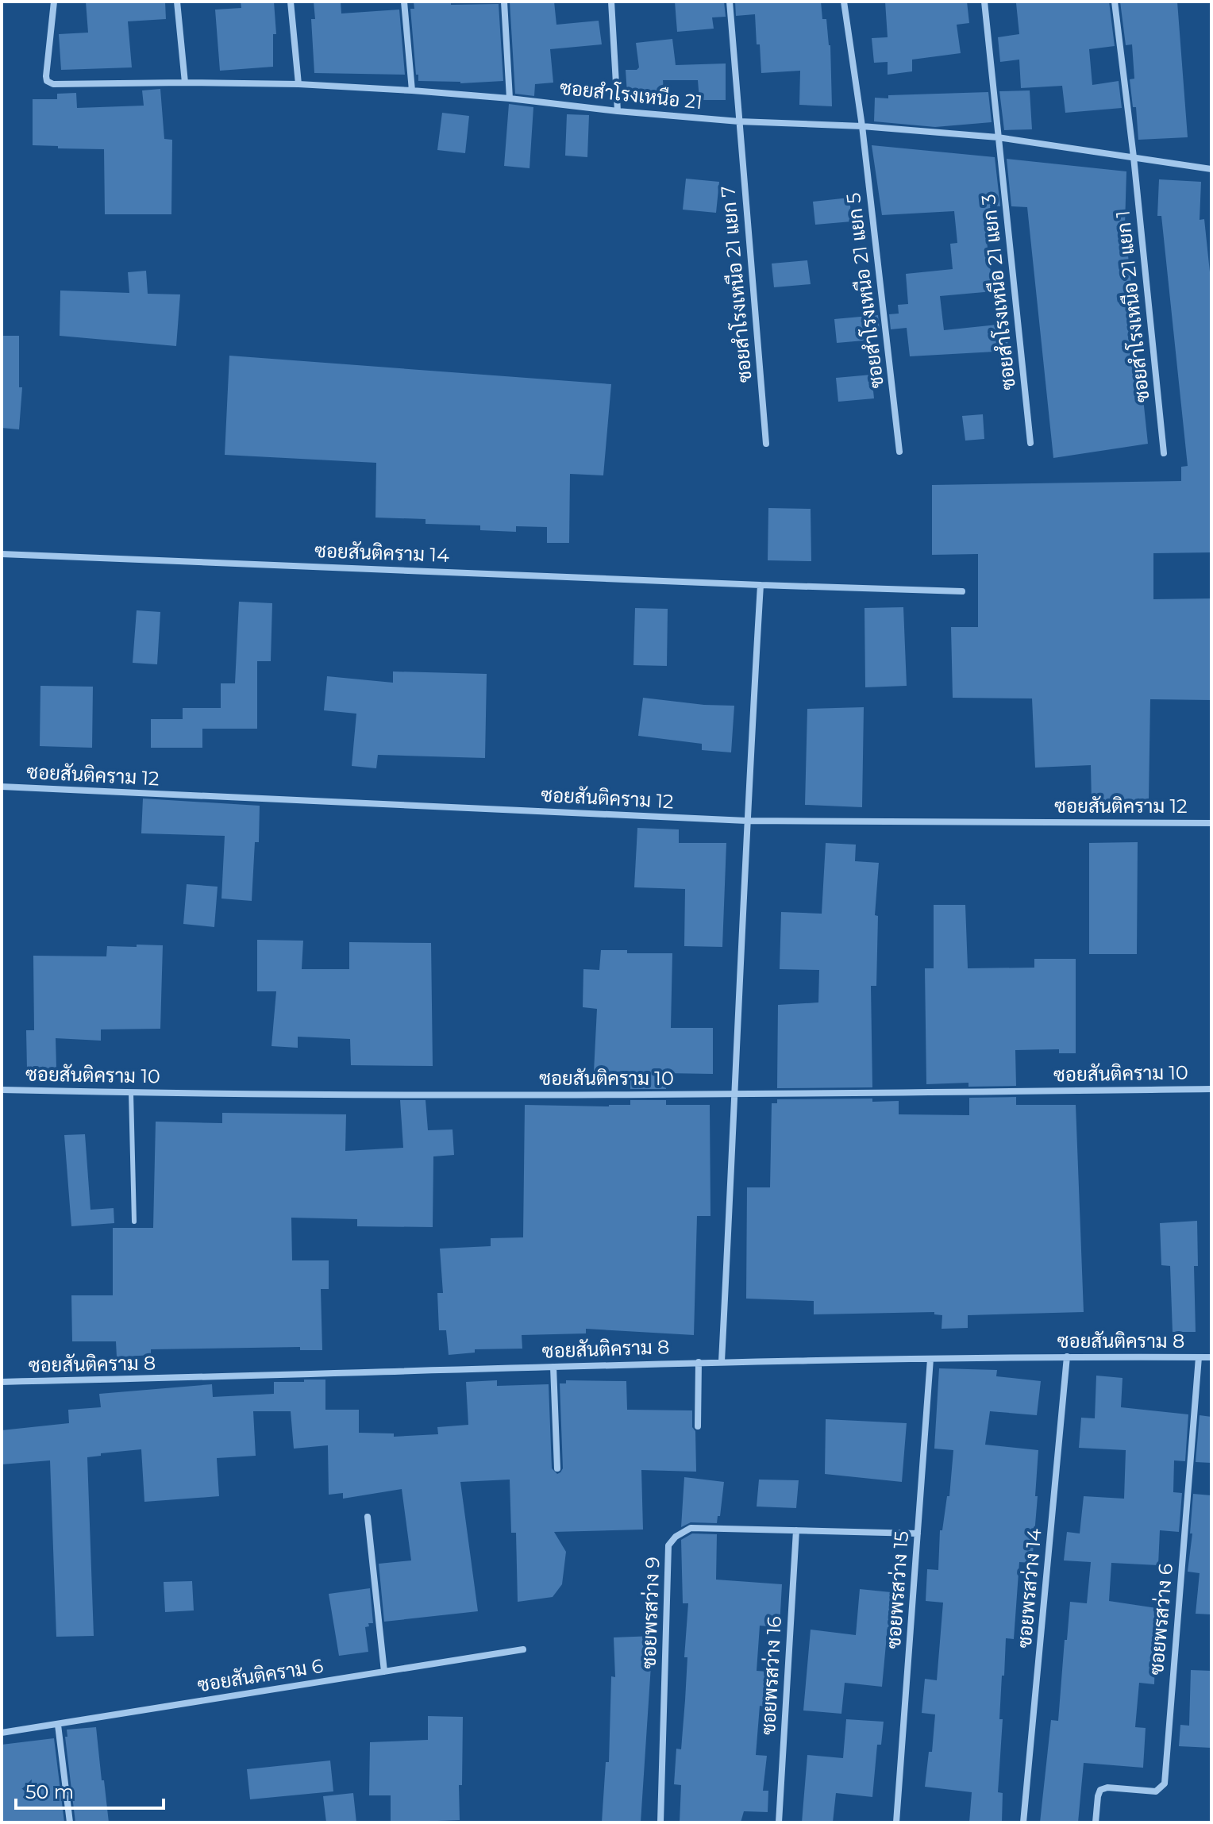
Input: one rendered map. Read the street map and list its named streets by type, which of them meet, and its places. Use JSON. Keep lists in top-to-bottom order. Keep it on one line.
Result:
{"streets":{"street":["ซอยสำโรงเหนือ 21","ซอยสำโรงเหนือ 21 แยก 7","ซอยสำโรงเหนือ 21 แยก 5","ซอยสำโรงเหนือ 21 แยก 3","ซอยสำโรงเหนือ 21 แยก 1","ซอยสันติคราม 14","ซอยสันติคราม 12","ซอยสันติคราม 10","ซอยสันติคราม 8","ซอยพรสว่าง 14","ซอยพรสว่าง 15","ซอยพรสว่าง 9","ซอยพรสว่าง 6","ซอยสันติคราม 6","ซอยพรสว่าง 16"]},"crossings":[["ซอยสำโรงเหนือ 21","ซอยสำโรงเหนือ 21 แยก 7"],["ซอยสำโรงเหนือ 21","ซอยสำโรงเหนือ 21 แยก 5"],["ซอยสำโรงเหนือ 21","ซอยสำโรงเหนือ 21 แยก 3"],["ซอยสำโรงเหนือ 21","ซอยสำโรงเหนือ 21 แยก 1"],["ซอยสันติคราม 8","ซอยพรสว่าง 14"],["ซอยสันติคราม 8","ซอยพรสว่าง 15"],["ซอยสันติคราม 8","ซอยพรสว่าง 6"],["ซอยพรสว่าง 15","ซอยพรสว่าง 9"],["ซอยพรสว่าง 9","ซอยพรสว่าง 16"]],"scale_bar":"50 m"}
